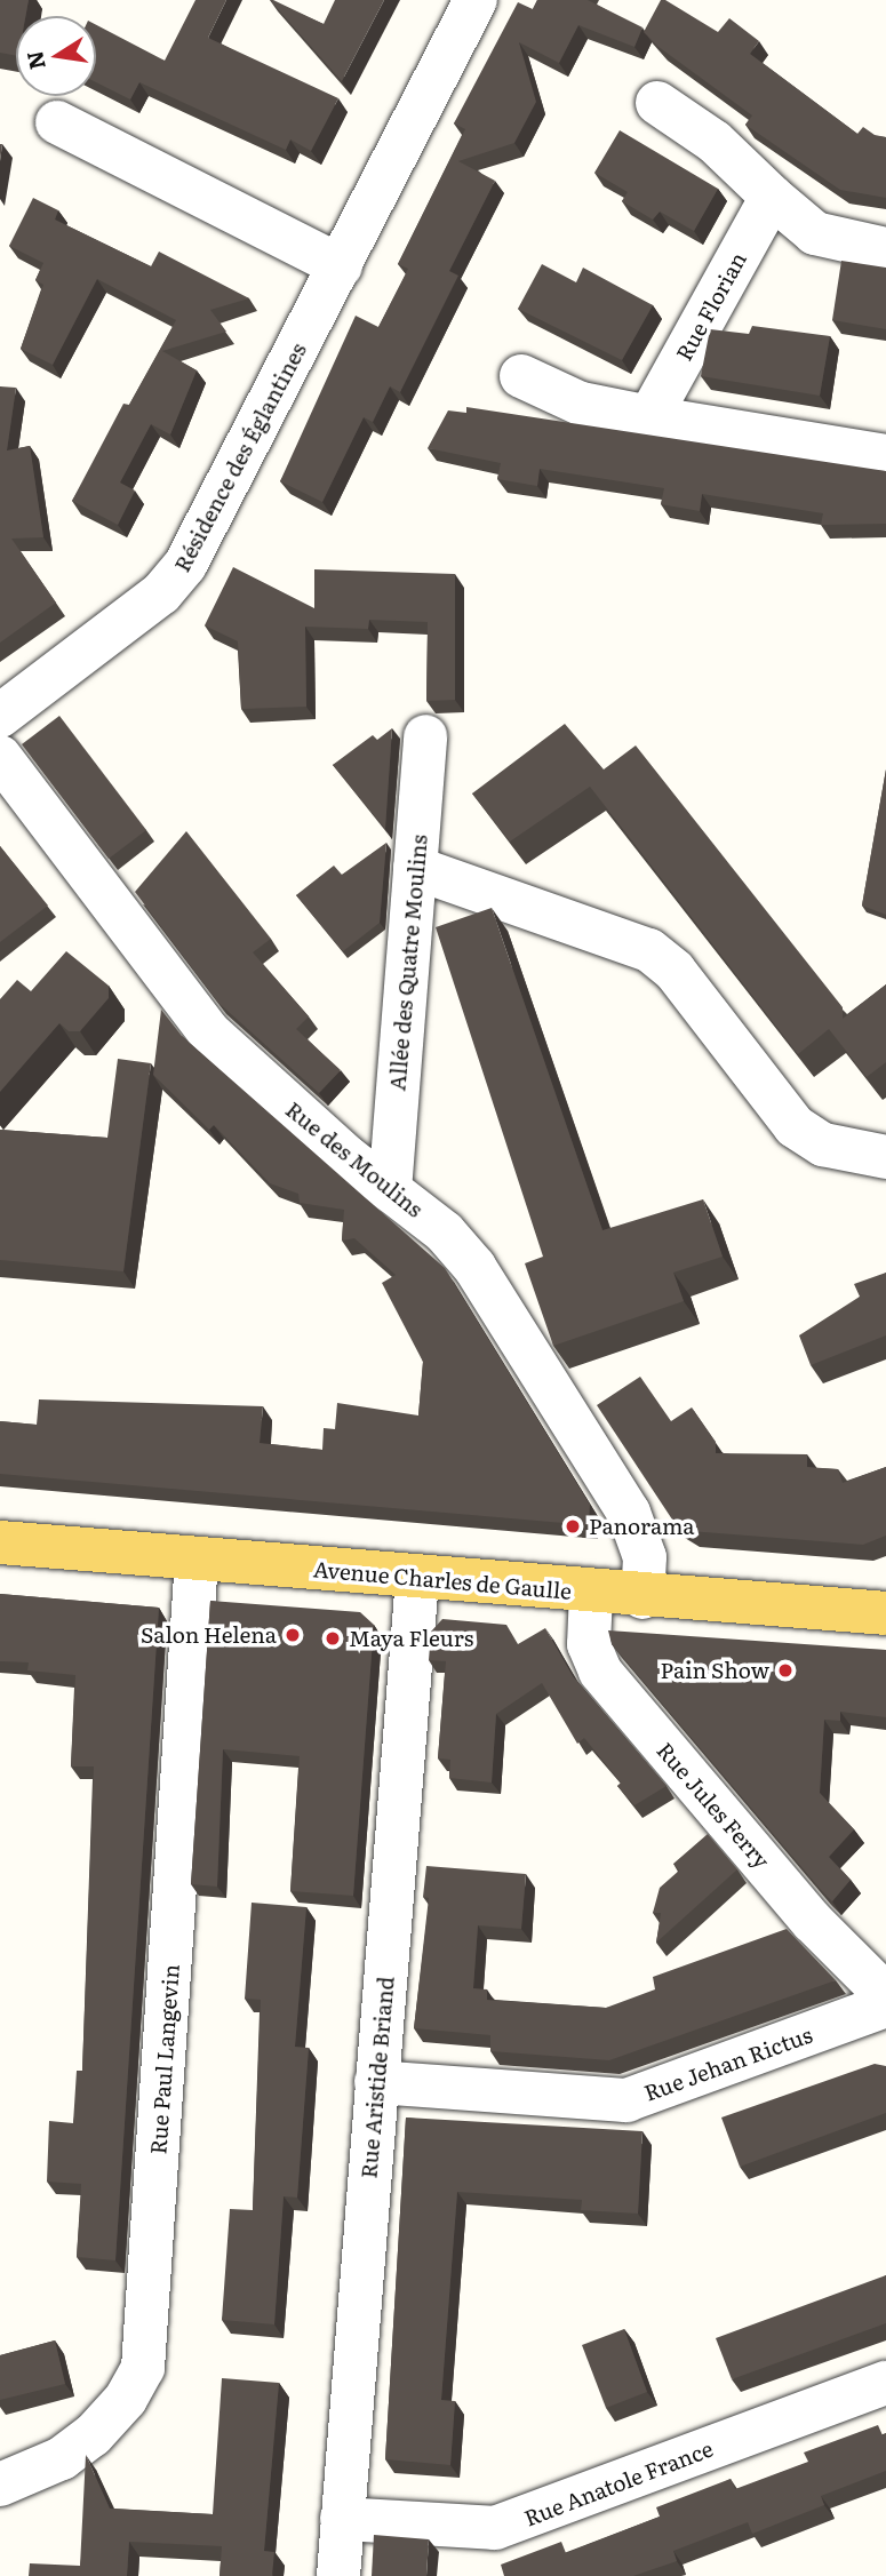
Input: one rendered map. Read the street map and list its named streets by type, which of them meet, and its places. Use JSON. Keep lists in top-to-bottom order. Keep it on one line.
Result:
{"streets":{"main road":["Avenue Charles de Gaulle"],"street":["Rue Florian","Résidence des Églantines","Allée des Quatre Moulins","Rue des Moulins","Rue Jules Ferry","Rue Paul Langevin","Rue Jehan Rictus","Rue Aristide Briand","Rue Anatole France"]},"crossings":[["Allée des Quatre Moulins","Rue des Moulins"],["Rue des Moulins","Avenue Charles de Gaulle"],["Avenue Charles de Gaulle","Rue Jules Ferry"],["Avenue Charles de Gaulle","Rue Paul Langevin"],["Avenue Charles de Gaulle","Rue Aristide Briand"],["Rue Jehan Rictus","Rue Aristide Briand"],["Rue Aristide Briand","Rue Anatole France"]],"places":["Panorama","Salon Helena","Maya Fleurs","Pain Show"],"north":"left"}
